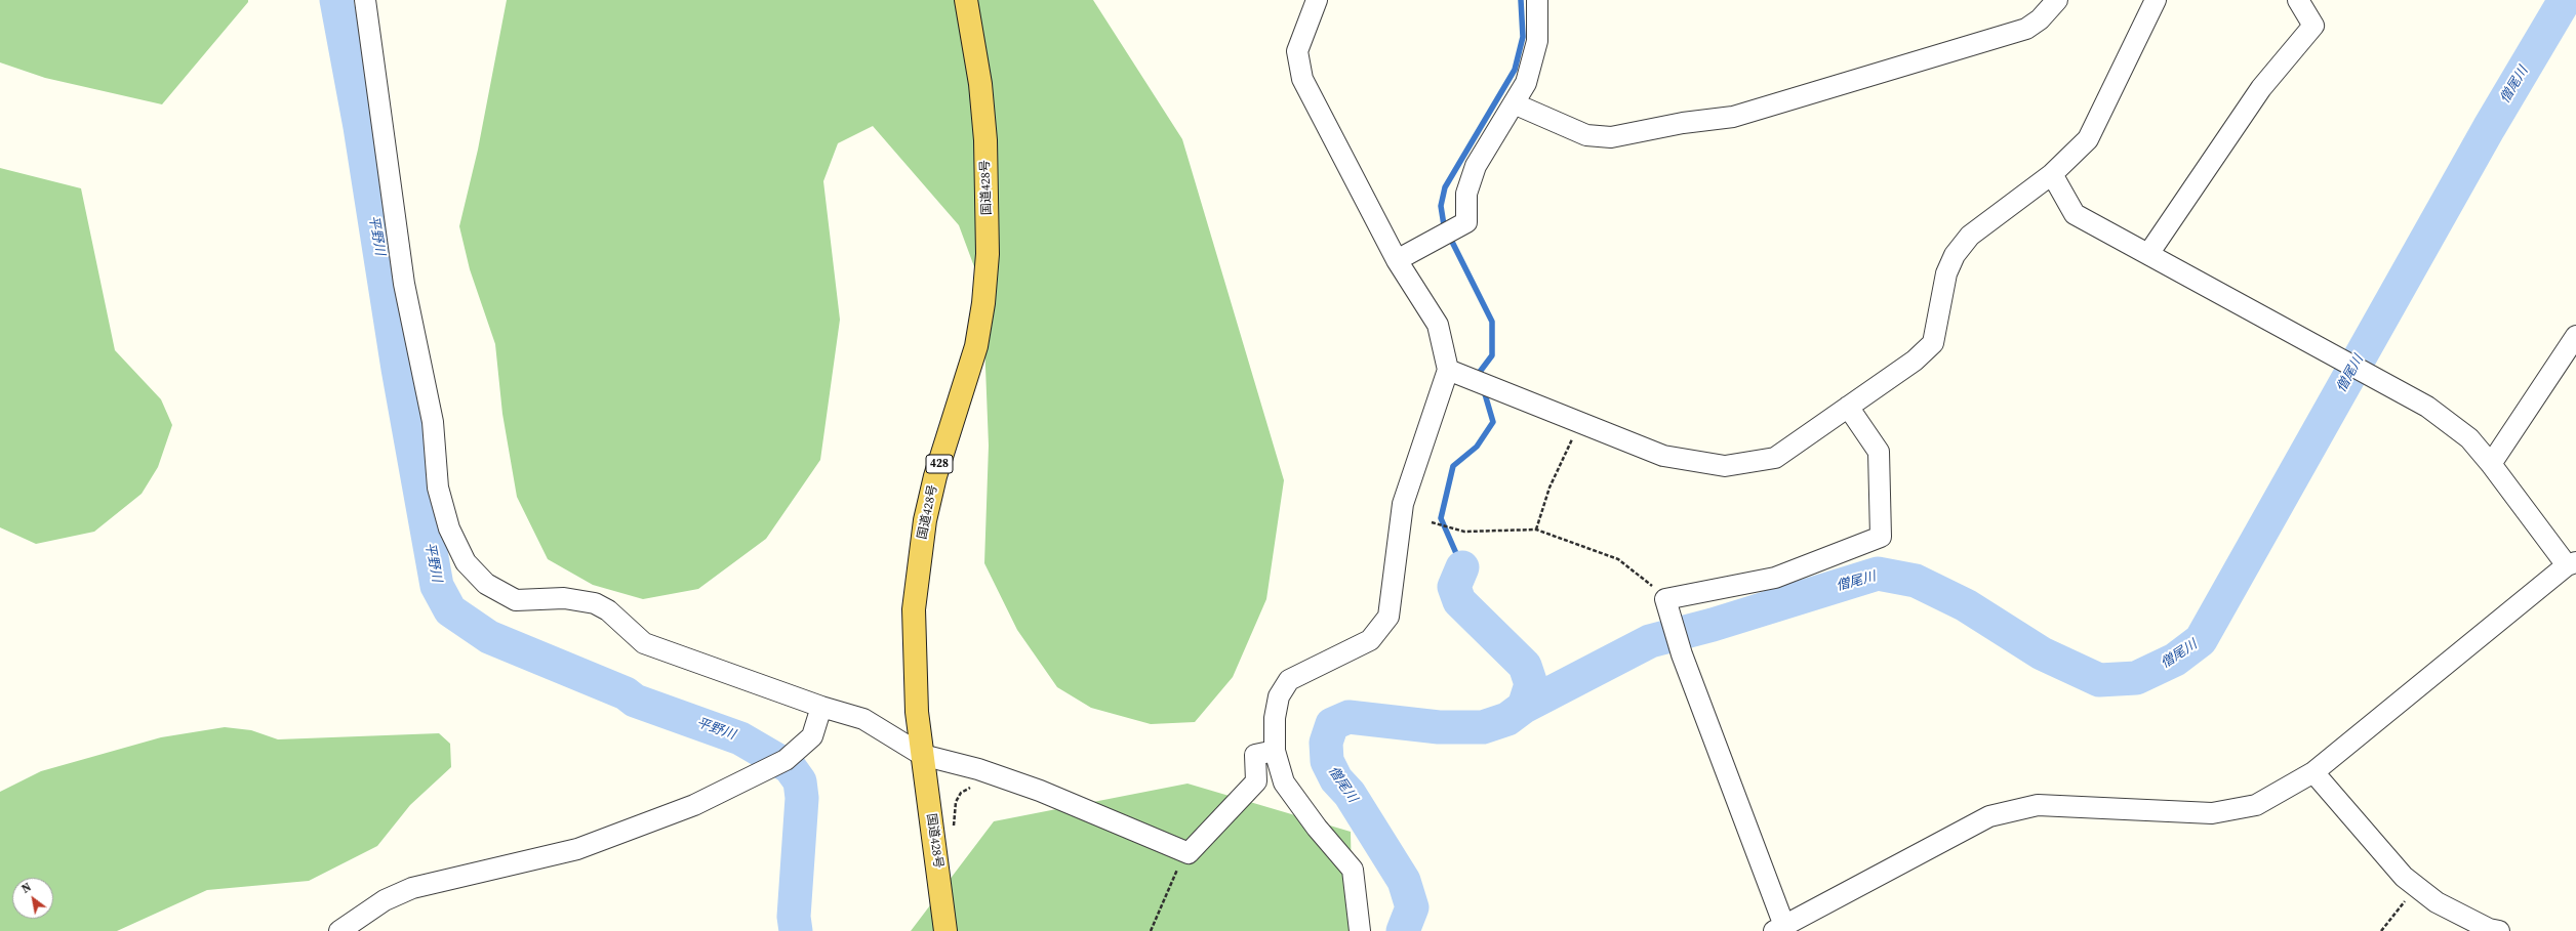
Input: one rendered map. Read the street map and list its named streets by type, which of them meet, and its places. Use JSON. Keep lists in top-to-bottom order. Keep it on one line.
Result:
{"streets":{"highway":["国道428号","428"]},"water":["僧尾川","平野川"],"north":"top left"}
